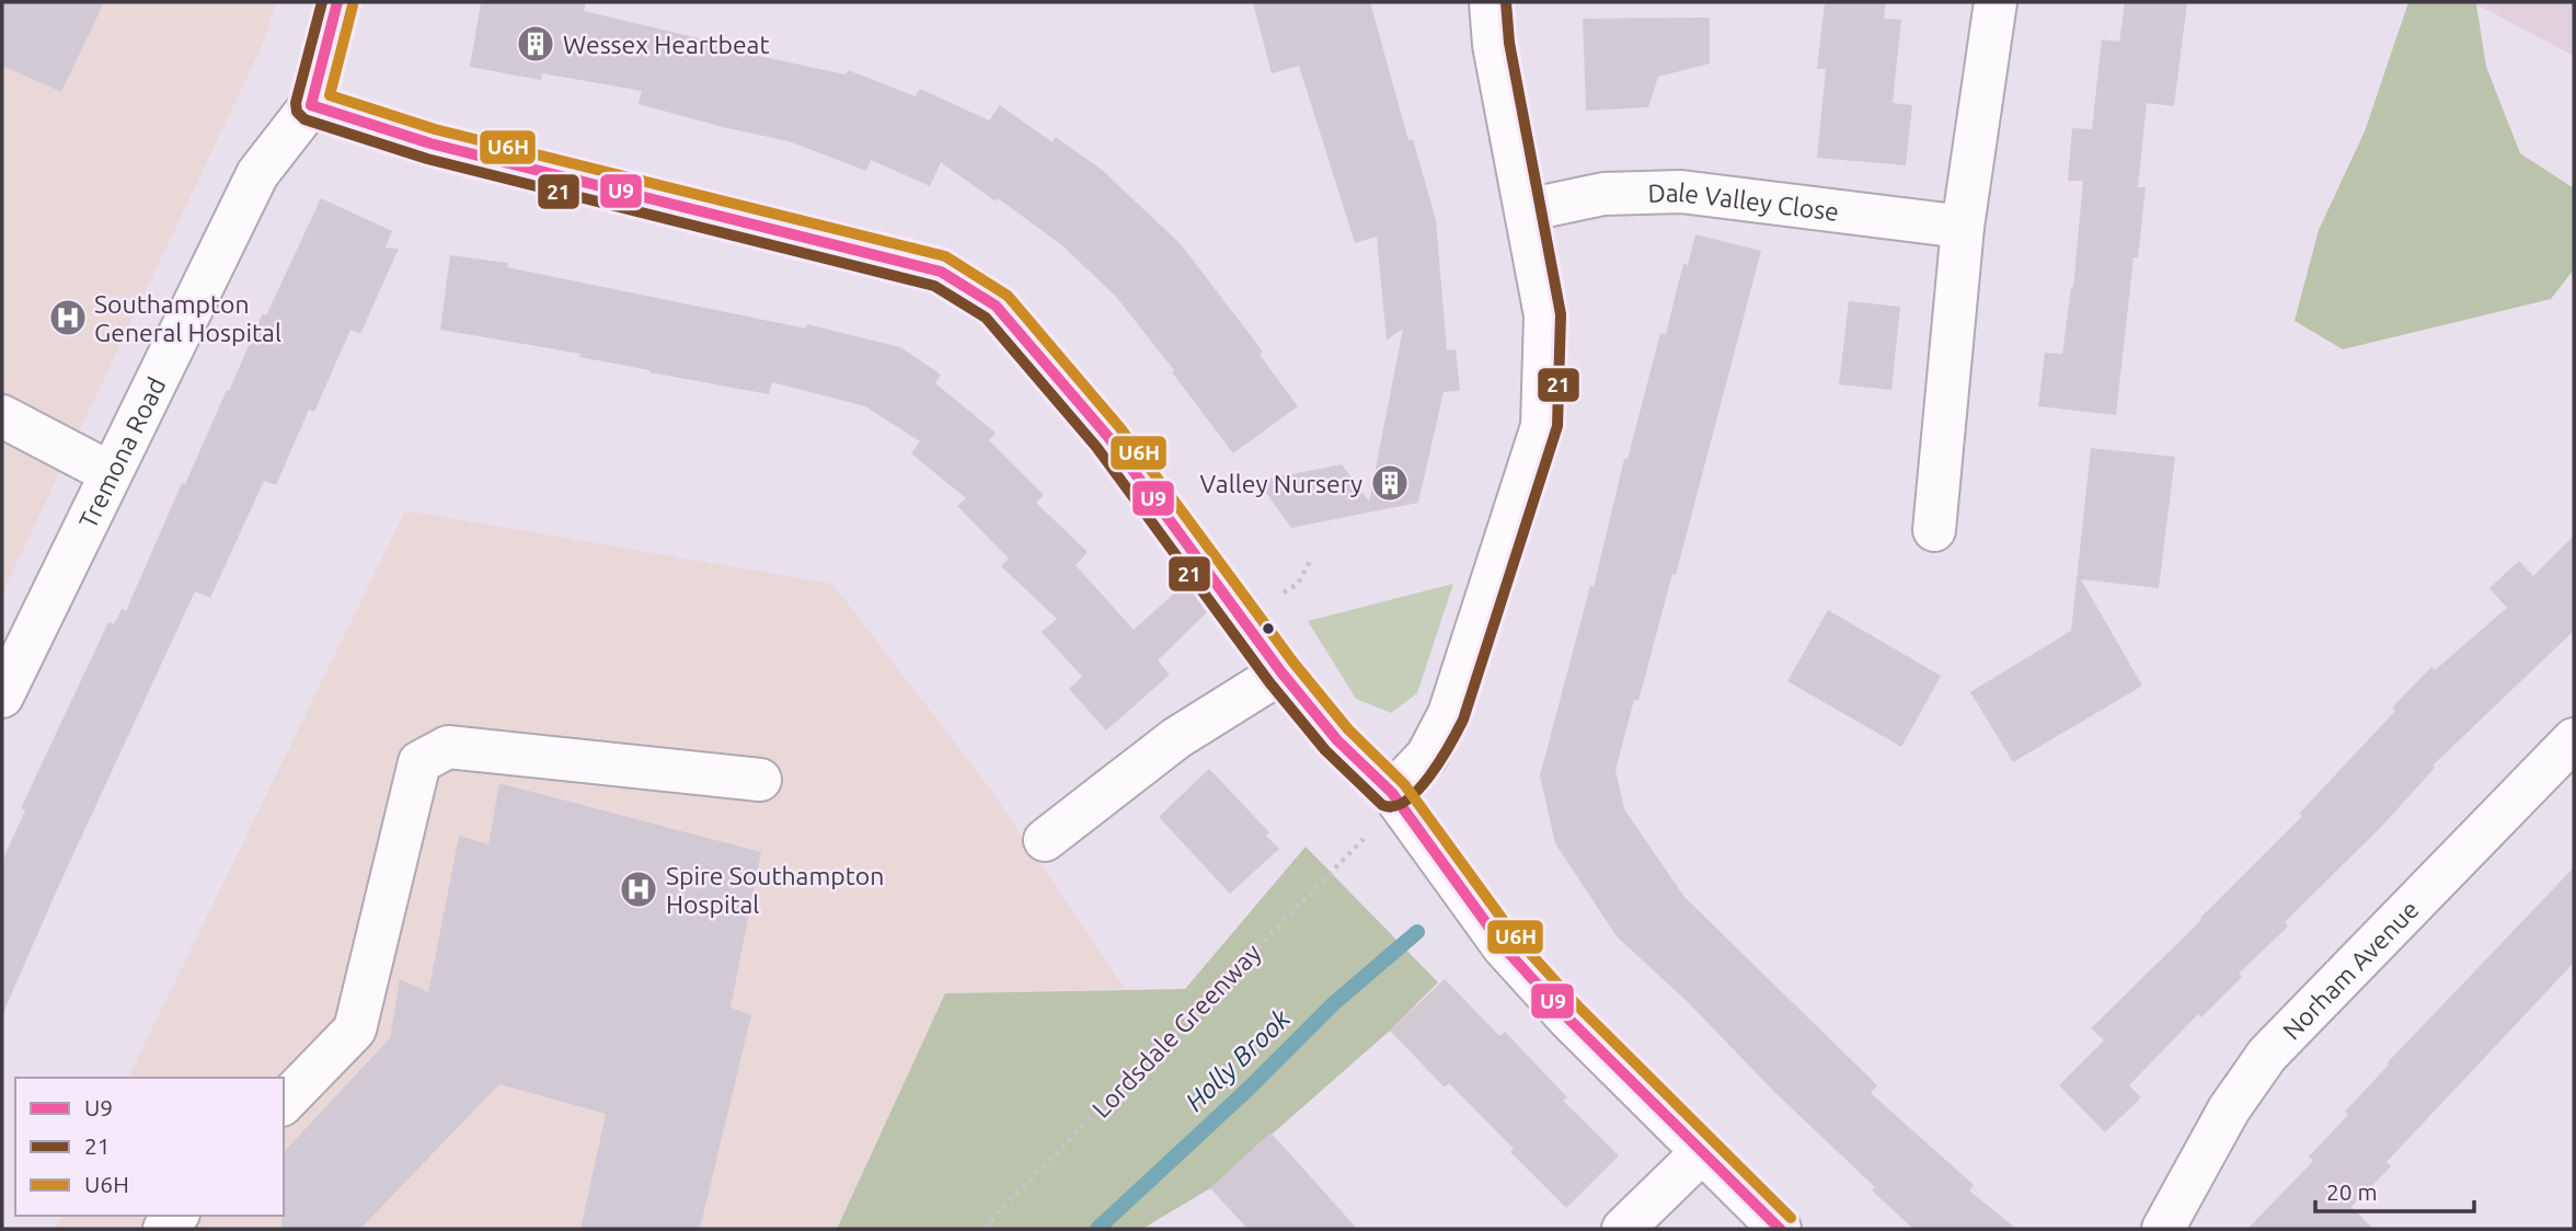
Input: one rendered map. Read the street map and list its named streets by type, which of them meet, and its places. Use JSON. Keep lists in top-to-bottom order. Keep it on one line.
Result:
{"streets":{"street":["Dale Valley Close","Tremona Road","Norham Avenue"],"path":["Lordsdale Greenway"]},"water":["Holly Brook"],"places":{"building":["Wessex Heartbeat","Valley Nursery"],"hospital":["Southampton General Hospital","Spire Southampton Hospital"]},"lines":["transit line U9","transit line 21","transit line U6H"],"legend":["U9","21","U6H"],"scale_bar":"20 m"}
